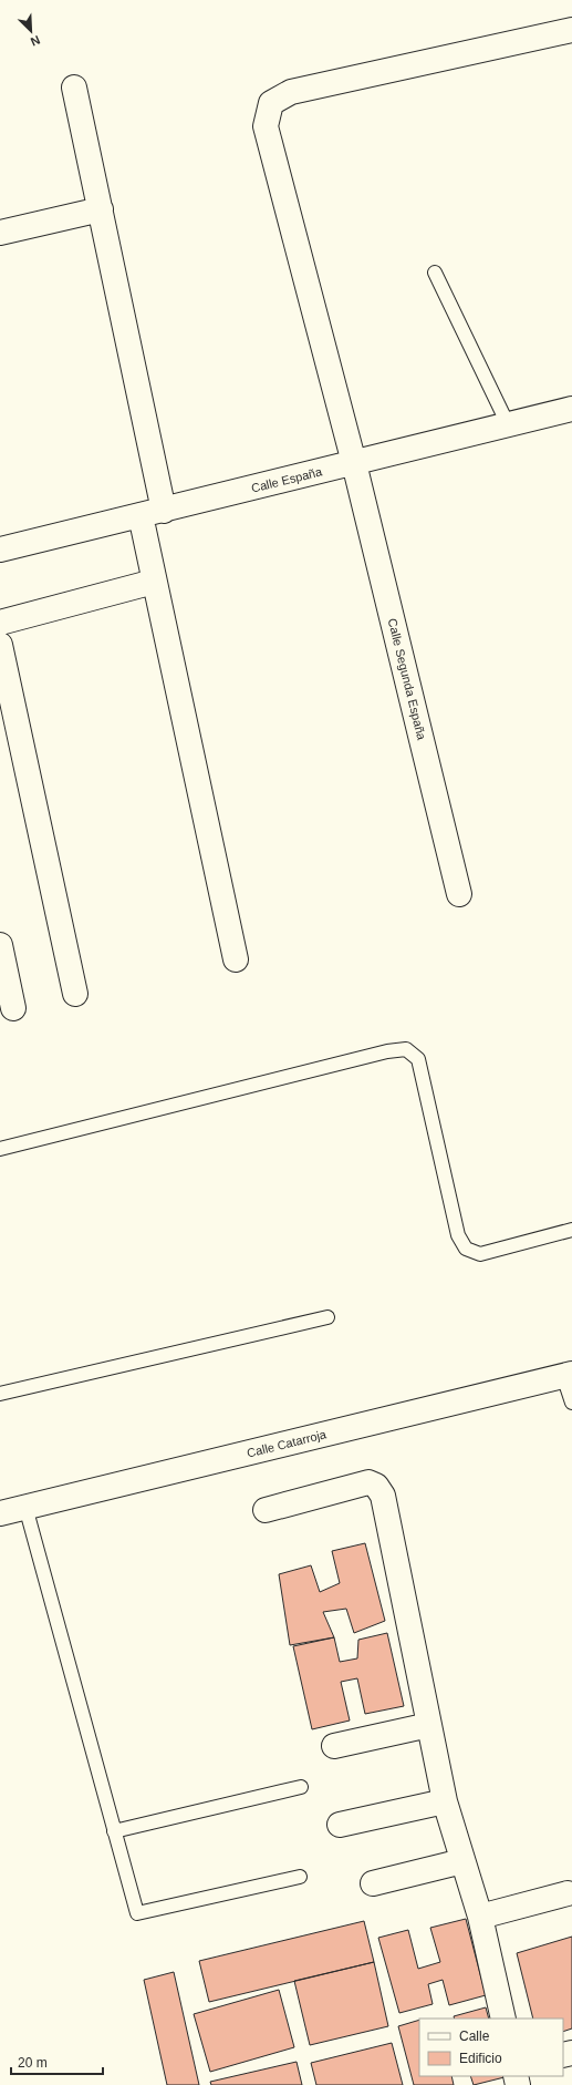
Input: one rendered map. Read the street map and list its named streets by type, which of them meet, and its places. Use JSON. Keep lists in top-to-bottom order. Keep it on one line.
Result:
{"streets":{"street":["Calle España","Calle Segunda España","Calle Catarroja"]},"crossings":[["Calle España","Calle Segunda España"]],"legend":["Calle","Edificio"],"scale_bar":"20 m","north":"bottom right"}
